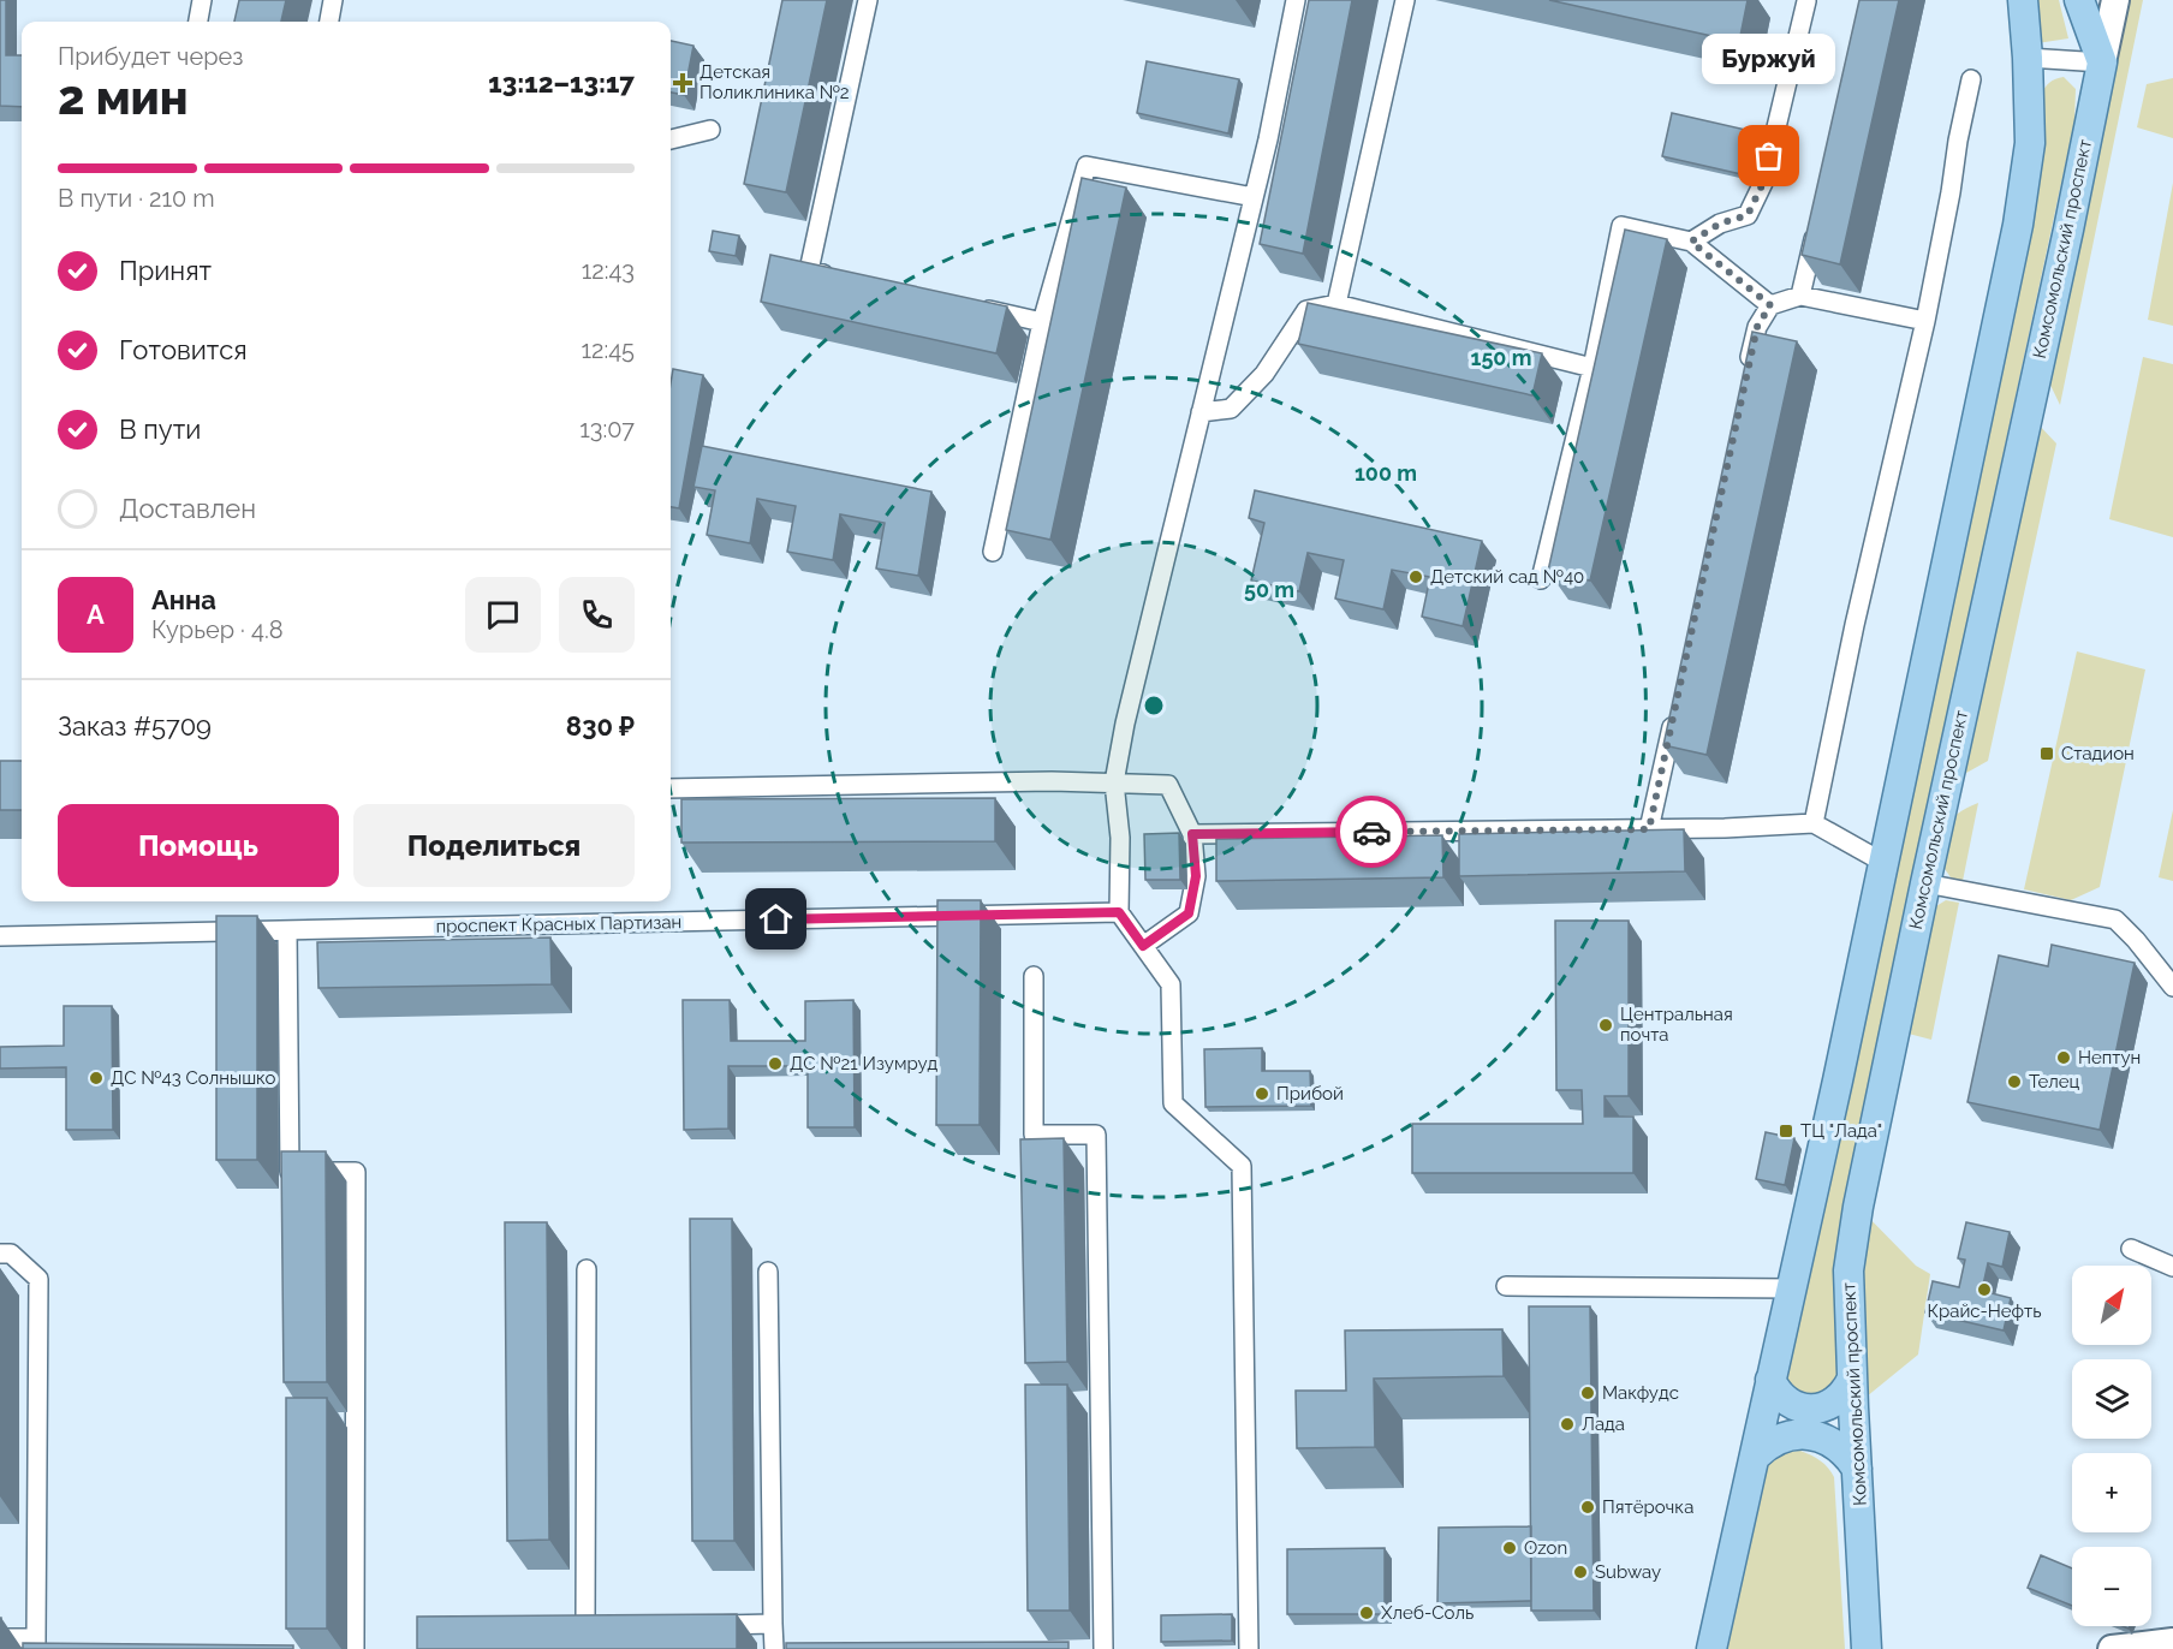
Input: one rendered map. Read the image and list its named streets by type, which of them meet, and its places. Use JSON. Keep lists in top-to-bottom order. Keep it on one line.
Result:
{"streets":{"main road":["Комсомольский проспект"],"street":["проспект Красных Партизан"]},"places":{"health":["Детская Поликлиника №2"],"other":["Буржуй","Детский сад №40","Центральная почта","Нептун","ДС №21 Изумруд","ДС №43 Солнышко","Телец","Прибой","Крайс-Нефть","Макфудс","Лада","Пятёрочка","Ozon","Subway","Хлеб-Соль"],"transit":["Стадион","ТЦ \"Лада\""]},"north":"top right","page":{"heading":["2 мин","Прибудет через","13:12–13:17"],"panel":["Анна","Курьер · 4.8","Заказ #5709","830 ₽"],"bubble":"Буржуй","bar":"В пути · 210 m","list":[["Принят","12:43"],["Готовится","12:45"],["В пути","13:07"],"Доставлен"],"round":"А","buttons":["Помощь","Поделиться"],"map_buttons":["+","−"]},"rings":["150 m","100 m","50 m"]}
